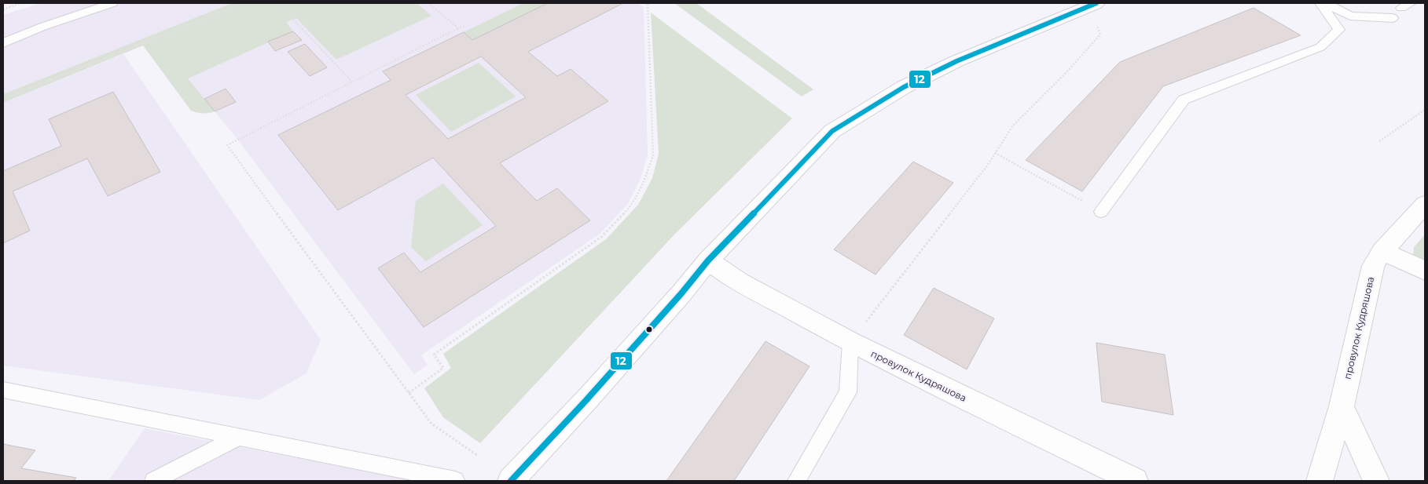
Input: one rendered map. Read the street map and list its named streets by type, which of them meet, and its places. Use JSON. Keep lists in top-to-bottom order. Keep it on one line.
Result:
{"streets":{"street":["провулок Кудряшова"]},"lines":["transit line 12"]}
